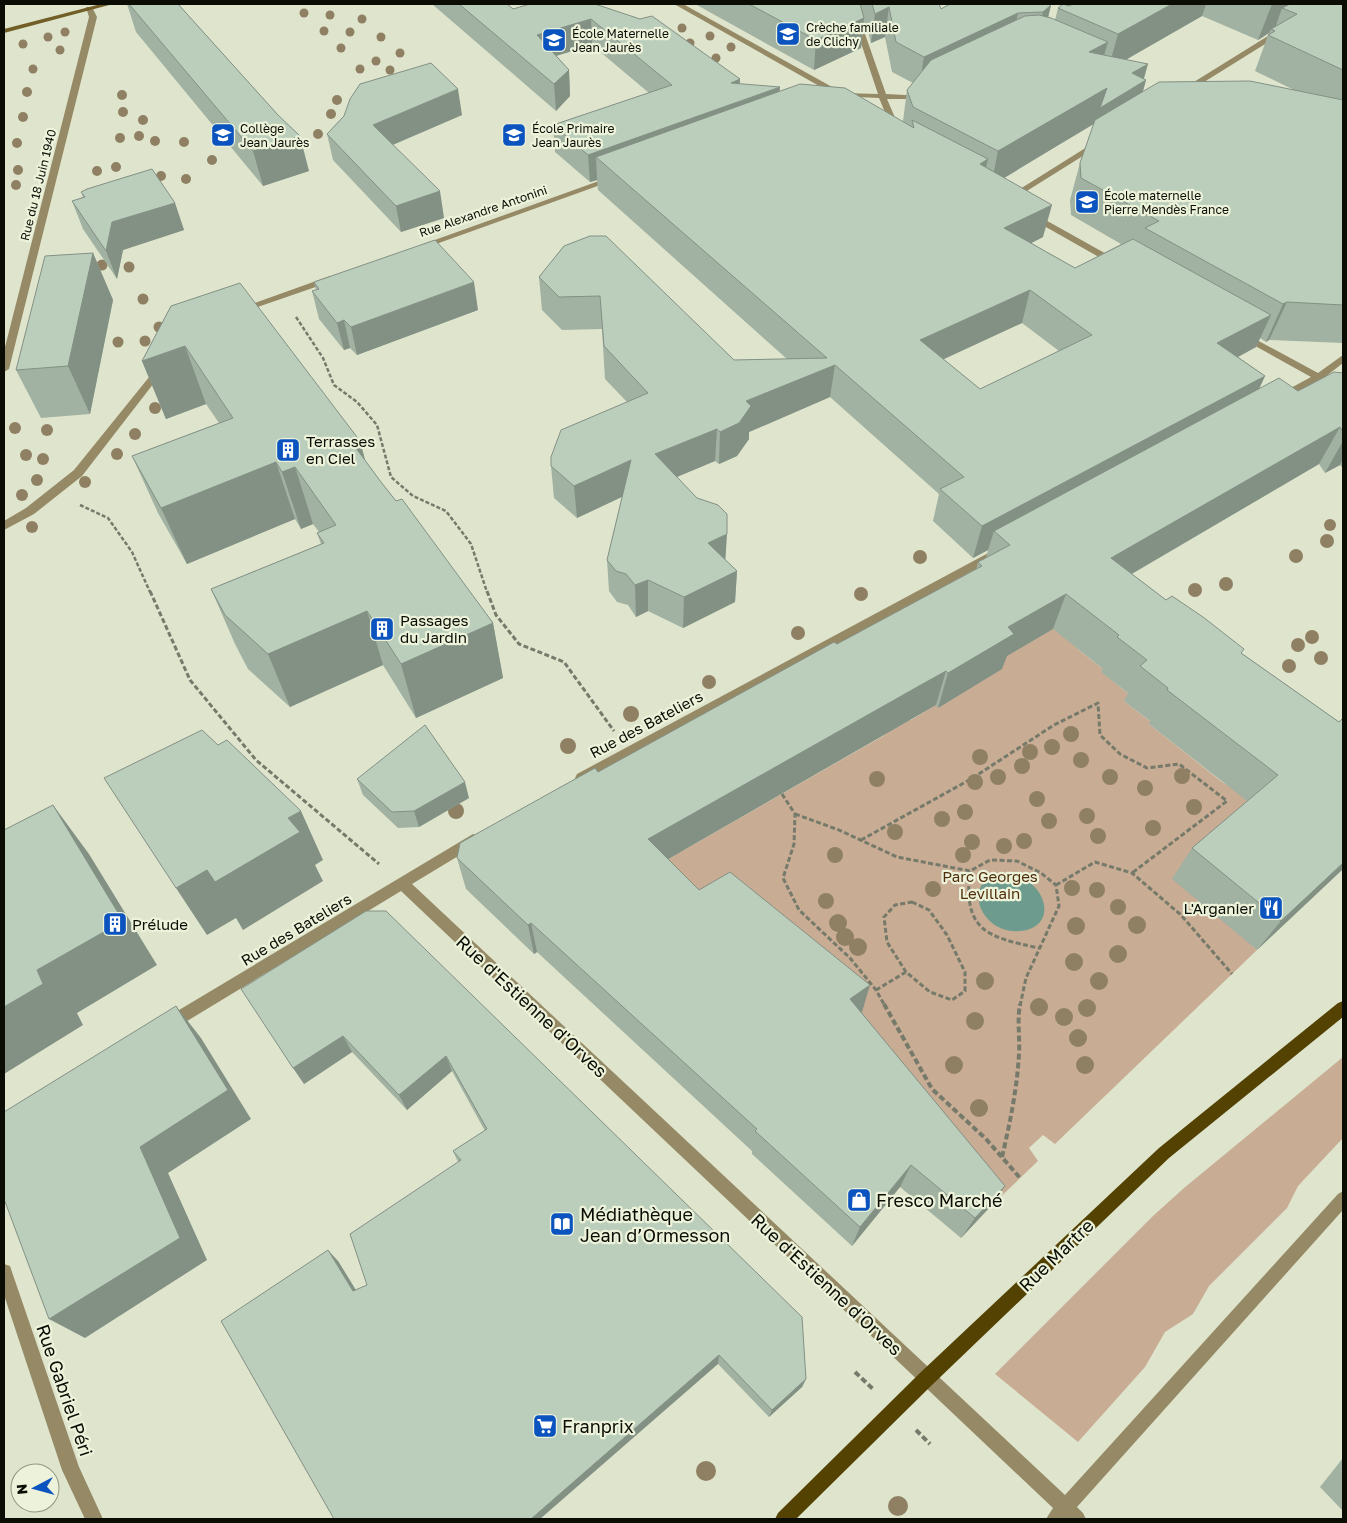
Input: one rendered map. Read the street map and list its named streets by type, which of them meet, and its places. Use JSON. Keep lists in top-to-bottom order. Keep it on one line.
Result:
{"streets":{"main road":["Rue Martre"],"street":["Rue du 18 Juin 1940","Rue Alexandre Antonini","Rue des Bateliers","Rue d'Estienne d'Orves","Rue Gabriel Péri"]},"crossings":[["Rue des Bateliers","Rue d'Estienne d'Orves"],["Rue d'Estienne d'Orves","Rue Martre"]],"parks":["Parc Georges Levillain"],"places":{"school or university":["Crèche familiale de Clichy","École Maternelle Jean Jaurès","Collège Jean Jaurès","École Primaire Jean Jaurès","École maternelle Pierre Mendès France"],"building":["Terrasses en Ciel","Passages du Jardin","Prélude"],"restaurant":["L'Arganier"],"shop":["Fresco Marché"],"library":["Médiathèque Jean d’Ormesson"],"supermarket":["Franprix"]},"north":"left"}
